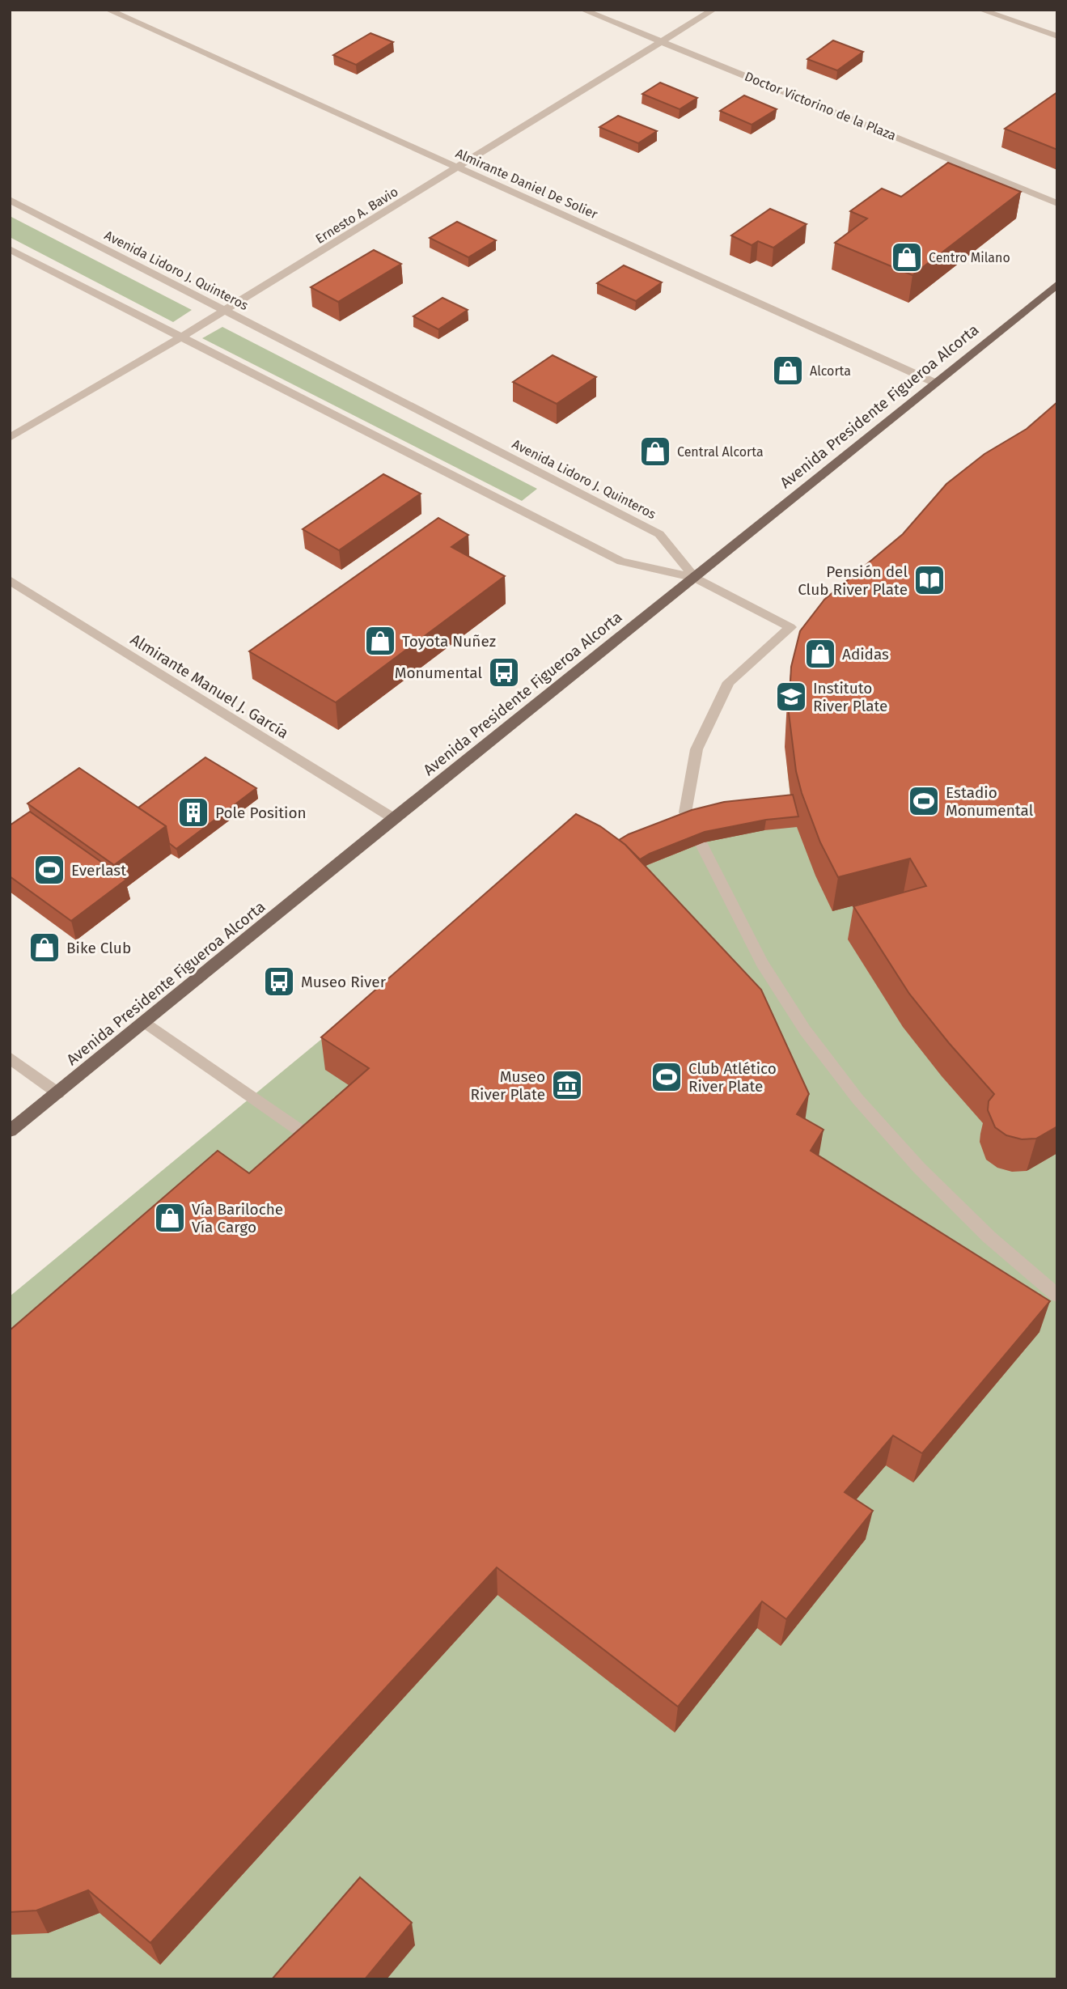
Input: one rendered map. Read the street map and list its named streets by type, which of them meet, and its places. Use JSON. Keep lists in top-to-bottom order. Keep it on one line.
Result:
{"streets":{"main road":["Avenida Presidente Figueroa Alcorta"],"street":["Doctor Victorino de la Plaza","Almirante Daniel De Solier","Ernesto A. Bavio","Avenida Lidoro J. Quinteros","Almirante Manuel J. García"]},"crossings":[["Doctor Victorino de la Plaza","Ernesto A. Bavio"],["Almirante Daniel De Solier","Ernesto A. Bavio"],["Almirante Daniel De Solier","Avenida Presidente Figueroa Alcorta"],["Ernesto A. Bavio","Avenida Lidoro J. Quinteros"],["Avenida Lidoro J. Quinteros","Avenida Presidente Figueroa Alcorta"],["Avenida Presidente Figueroa Alcorta","Almirante Manuel J. García"]],"places":{"shop":["Centro Milano","Alcorta","Central Alcorta","Toyota Nuñez","Adidas","Bike Club","Vía Bariloche Vía Cargo"],"library":["Pensión del Club River Plate"],"bus stop":["Monumental","Museo River"],"school or university":["Instituto River Plate"],"sports":["Estadio Monumental","Everlast","Club Atlético River Plate"],"building":["Pole Position"],"museum":["Museo River Plate"]}}
